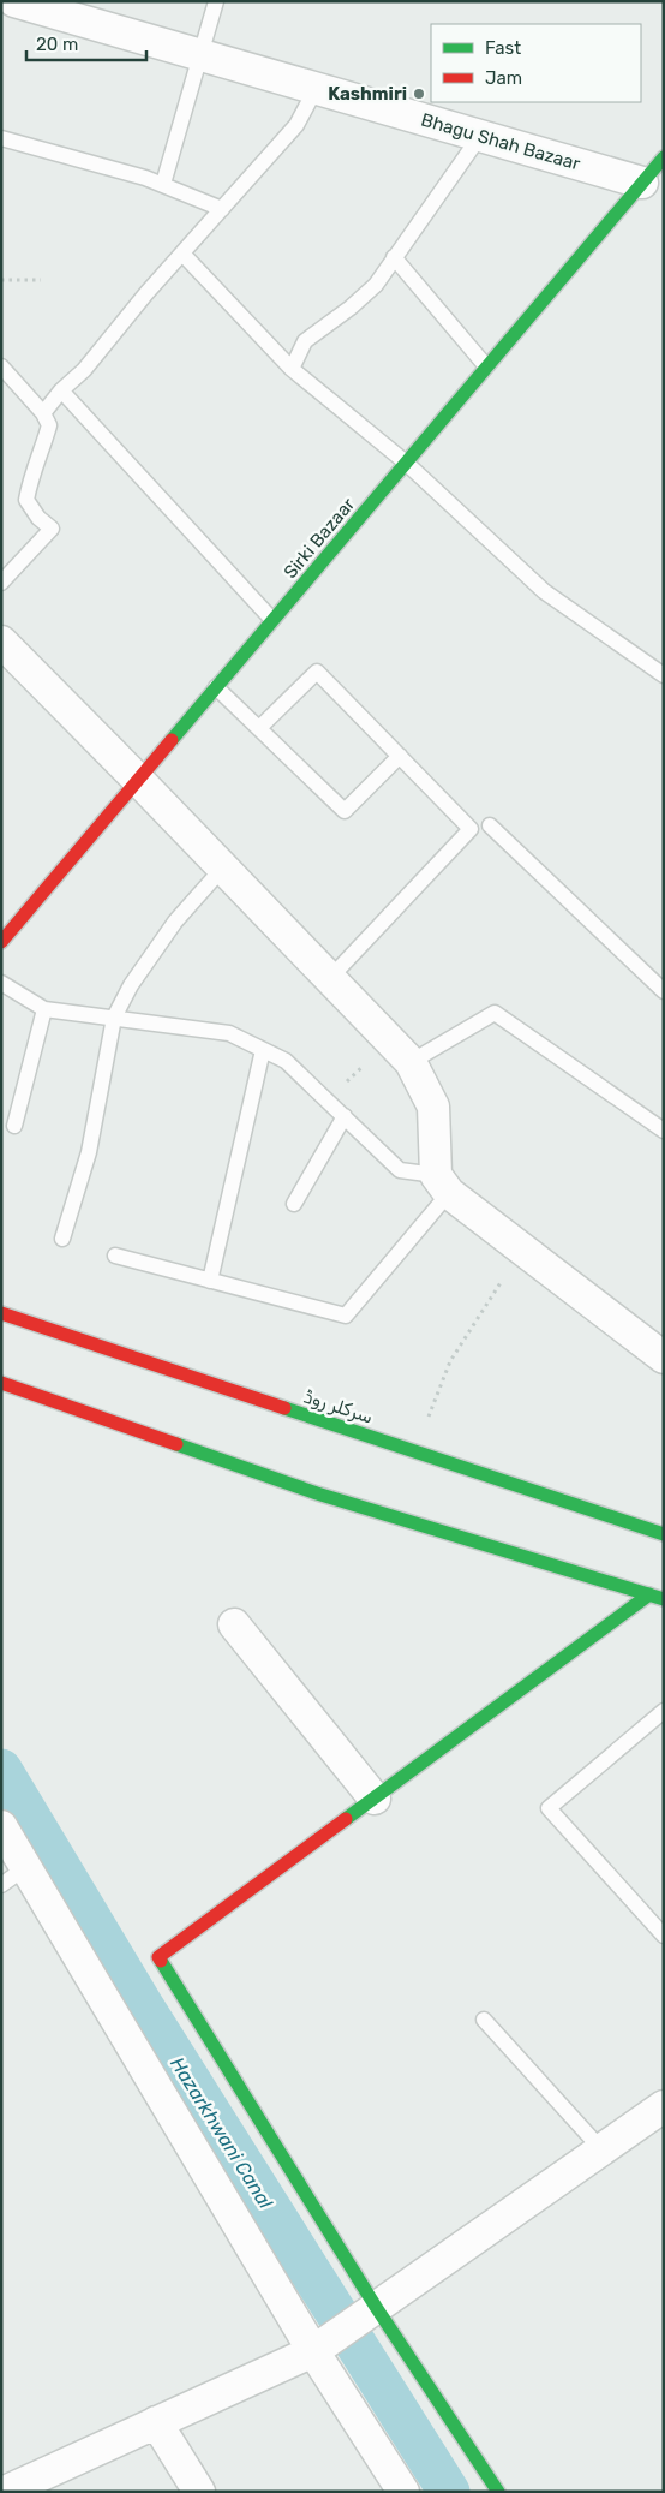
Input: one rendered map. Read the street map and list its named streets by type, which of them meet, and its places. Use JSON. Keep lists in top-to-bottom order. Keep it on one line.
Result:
{"streets":{"main road":["Sirki Bazaar","سرکلر روڈ"],"street":["Bhagu Shah Bazaar"]},"crossings":[["Bhagu Shah Bazaar","Sirki Bazaar"]],"water":["Hazarkhwani Canal"],"places":["Kashmiri"],"legend":["Fast","Jam"],"scale_bar":"20 m"}
